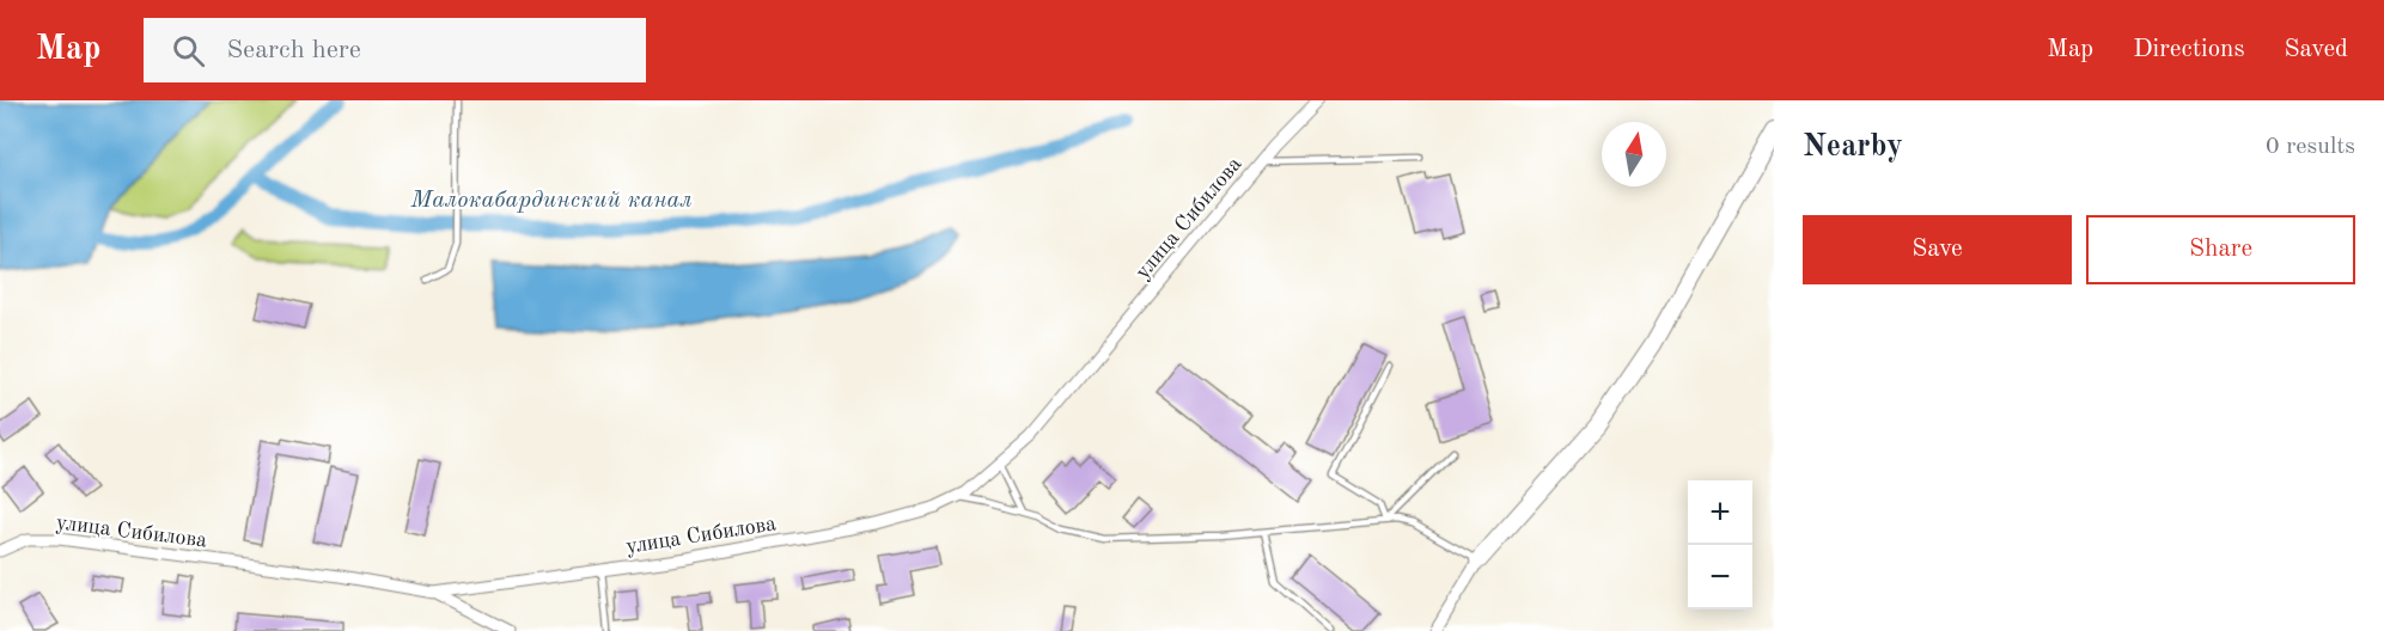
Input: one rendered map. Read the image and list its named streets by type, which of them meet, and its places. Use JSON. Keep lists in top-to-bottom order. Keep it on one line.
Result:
{"streets":{"street":["улица Сибилова"]},"water":["Малокабардинский канал"],"north":"top","page":{"header":"Map","search":"Search here","nav":["Map","Directions","Saved"],"heading":["Nearby","0 results"],"buttons":["Save","Share"],"map_buttons":["+","−"]}}
